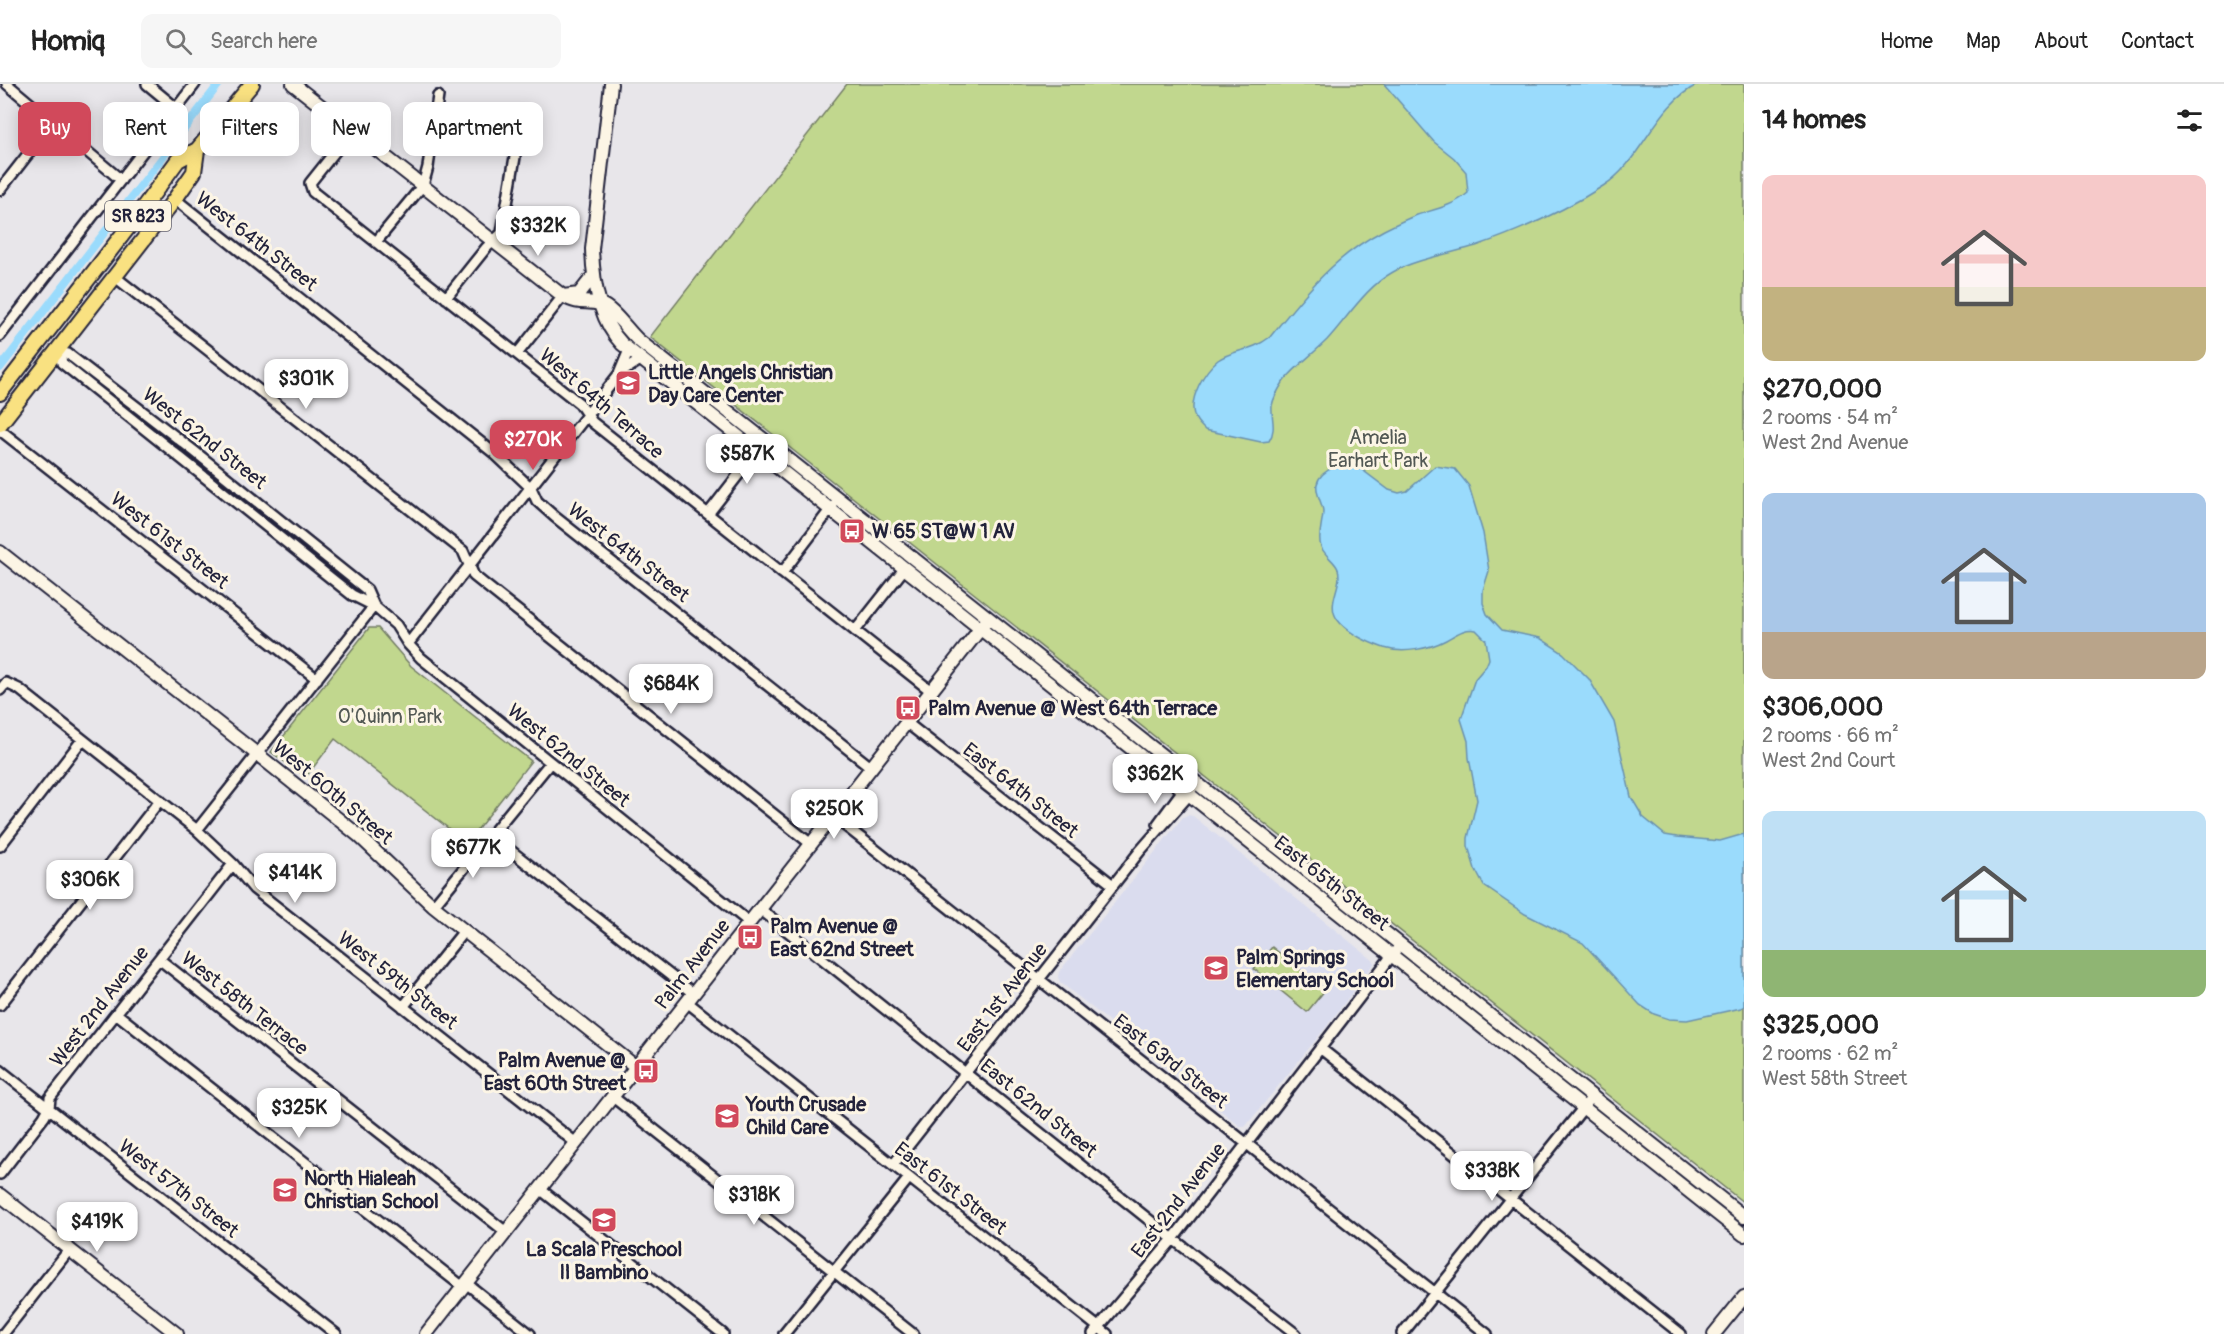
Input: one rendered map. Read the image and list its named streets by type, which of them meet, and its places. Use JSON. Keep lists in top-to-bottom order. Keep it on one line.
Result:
{"streets":{"main road":["SR 823","West 60th Street","East 65th Street","Palm Avenue"],"street":["West 64th Street","West 64th Terrace","West 62nd Street","West 61st Street","East 64th Street","West 59th Street","East 1st Avenue","West 58th Terrace","West 2nd Avenue","East 63rd Street","East 62nd Street","West 57th Street","East 61st Street","East 2nd Avenue"]},"crossings":[["SR 823","West 64th Street"],["SR 823","West 62nd Street"],["West 64th Street","Palm Avenue"],["West 64th Terrace","Palm Avenue"],["West 62nd Street","Palm Avenue"],["East 64th Street","Palm Avenue"],["East 64th Street","East 1st Avenue"],["West 60th Street","Palm Avenue"],["East 65th Street","Palm Avenue"],["East 65th Street","East 1st Avenue"],["East 65th Street","East 2nd Avenue"],["Palm Avenue","West 59th Street"],["Palm Avenue","West 58th Terrace"],["Palm Avenue","East 63rd Street"],["Palm Avenue","East 62nd Street"],["Palm Avenue","East 61st Street"],["West 59th Street","West 2nd Avenue"],["East 1st Avenue","East 63rd Street"],["East 1st Avenue","East 62nd Street"],["East 1st Avenue","East 61st Street"],["West 58th Terrace","West 2nd Avenue"],["West 2nd Avenue","West 57th Street"],["East 63rd Street","East 2nd Avenue"],["East 62nd Street","East 2nd Avenue"],["East 61st Street","East 2nd Avenue"]],"parks":["Amelia Earhart Park","O'Quinn Park"],"places":{"school or university":["Little Angels Christian Day Care Center","Palm Springs Elementary School","Youth Crusade Child Care","North Hialeah Christian School","La Scala Preschool Il Bambino"],"bus stop":["W 65 ST@W 1 AV","Palm Avenue @ West 64th Terrace","Palm Avenue @ East 62nd Street","Palm Avenue @ East 60th Street"]},"page":{"header":"Homiq","search":"Search here","nav":["Home","Map","About","Contact"],"heading":"14 homes","chip":["Buy","Rent","Filters","New","Apartment"],"list":[{"name":"$270,000","note":"2 rooms · 54 m² · West 2nd Avenue"},{"name":"$306,000","note":"2 rooms · 66 m² · West 2nd Court"},{"name":"$325,000","note":"2 rooms · 62 m² · West 58th Street"}],"price":["$332K","$301K","$270K","$587K","$684K","$362K","$250K","$677K","$414K","$306K","$325K","$338K","$318K","$419K"]}}
